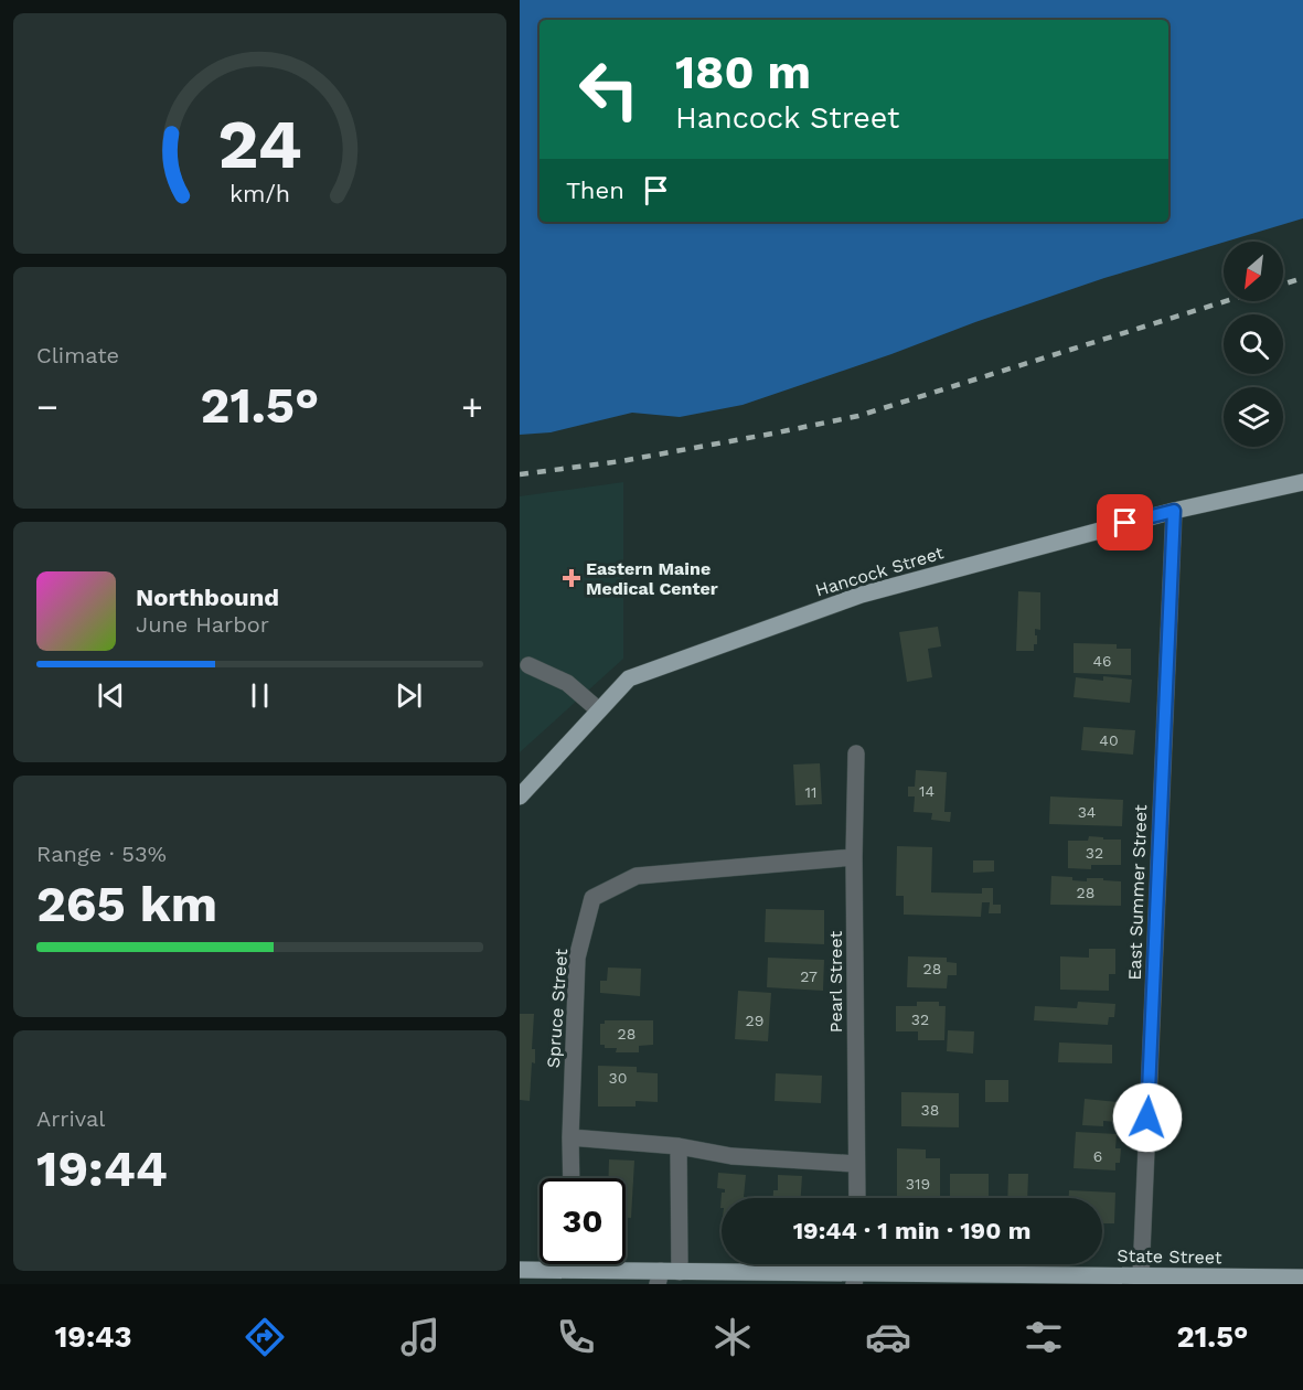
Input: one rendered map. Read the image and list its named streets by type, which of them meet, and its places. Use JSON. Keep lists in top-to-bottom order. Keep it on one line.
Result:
{"streets":{"main road":["Hancock Street","State Street"],"street":["East Summer Street","Pearl Street","Spruce Street"]},"crossings":[["Hancock Street","East Summer Street"],["East Summer Street","State Street"],["Pearl Street","Spruce Street"]],"places":{"health":["Eastern Maine Medical Center"]},"house_numbers":["46","40","14","11","34","32","28","28","27","32","29","28","30","38","6","319"],"north":"bottom left","page":{"turn":["180 m","Hancock Street"],"then":"Then","tile":["Climate",["Range · 53%","265 km"],["Arrival","19:44"]],"heat":["−","21.5°","+"],"song":["Northbound","June Harbor"],"limit":"30","trip":"19:44 · 1 min · 190 m","tabs":["19:43","21.5°"],"gauge":["24","km/h"]}}
